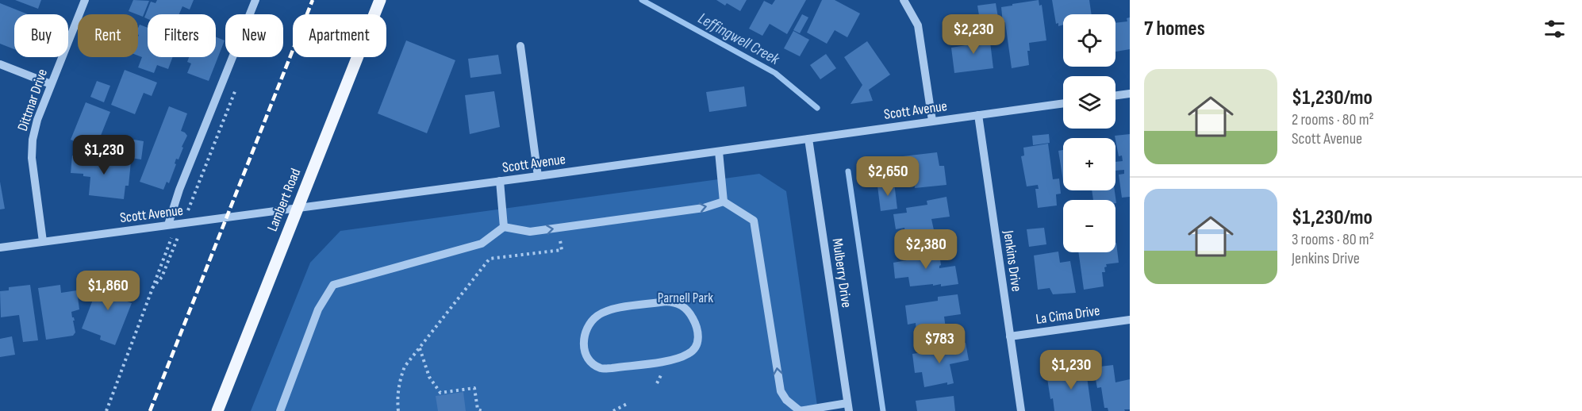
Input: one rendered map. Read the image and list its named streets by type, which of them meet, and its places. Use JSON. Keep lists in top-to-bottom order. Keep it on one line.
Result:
{"streets":{"main road":["Lambert Road"],"street":["Dittmar Drive","Scott Avenue","Jenkins Drive","Mulberry Drive","La Cima Drive"]},"crossings":[["Dittmar Drive","Scott Avenue"],["Scott Avenue","Lambert Road"],["Scott Avenue","Jenkins Drive"],["Scott Avenue","Mulberry Drive"],["Jenkins Drive","La Cima Drive"]],"water":["Leffingwell Creek"],"parks":["Parnell Park"],"page":{"heading":"7 homes","map_buttons":["+","−"],"price":["$2,230","$1,230","$2,650","$2,380","$1,860","$783","$1,230"],"chip":["Buy","Rent","Filters","New","Apartment"],"list":[{"name":"$1,230/mo","note":"2 rooms · 80 m² · Scott Avenue"},{"name":"$1,230/mo","note":"3 rooms · 80 m² · Jenkins Drive"}]}}
